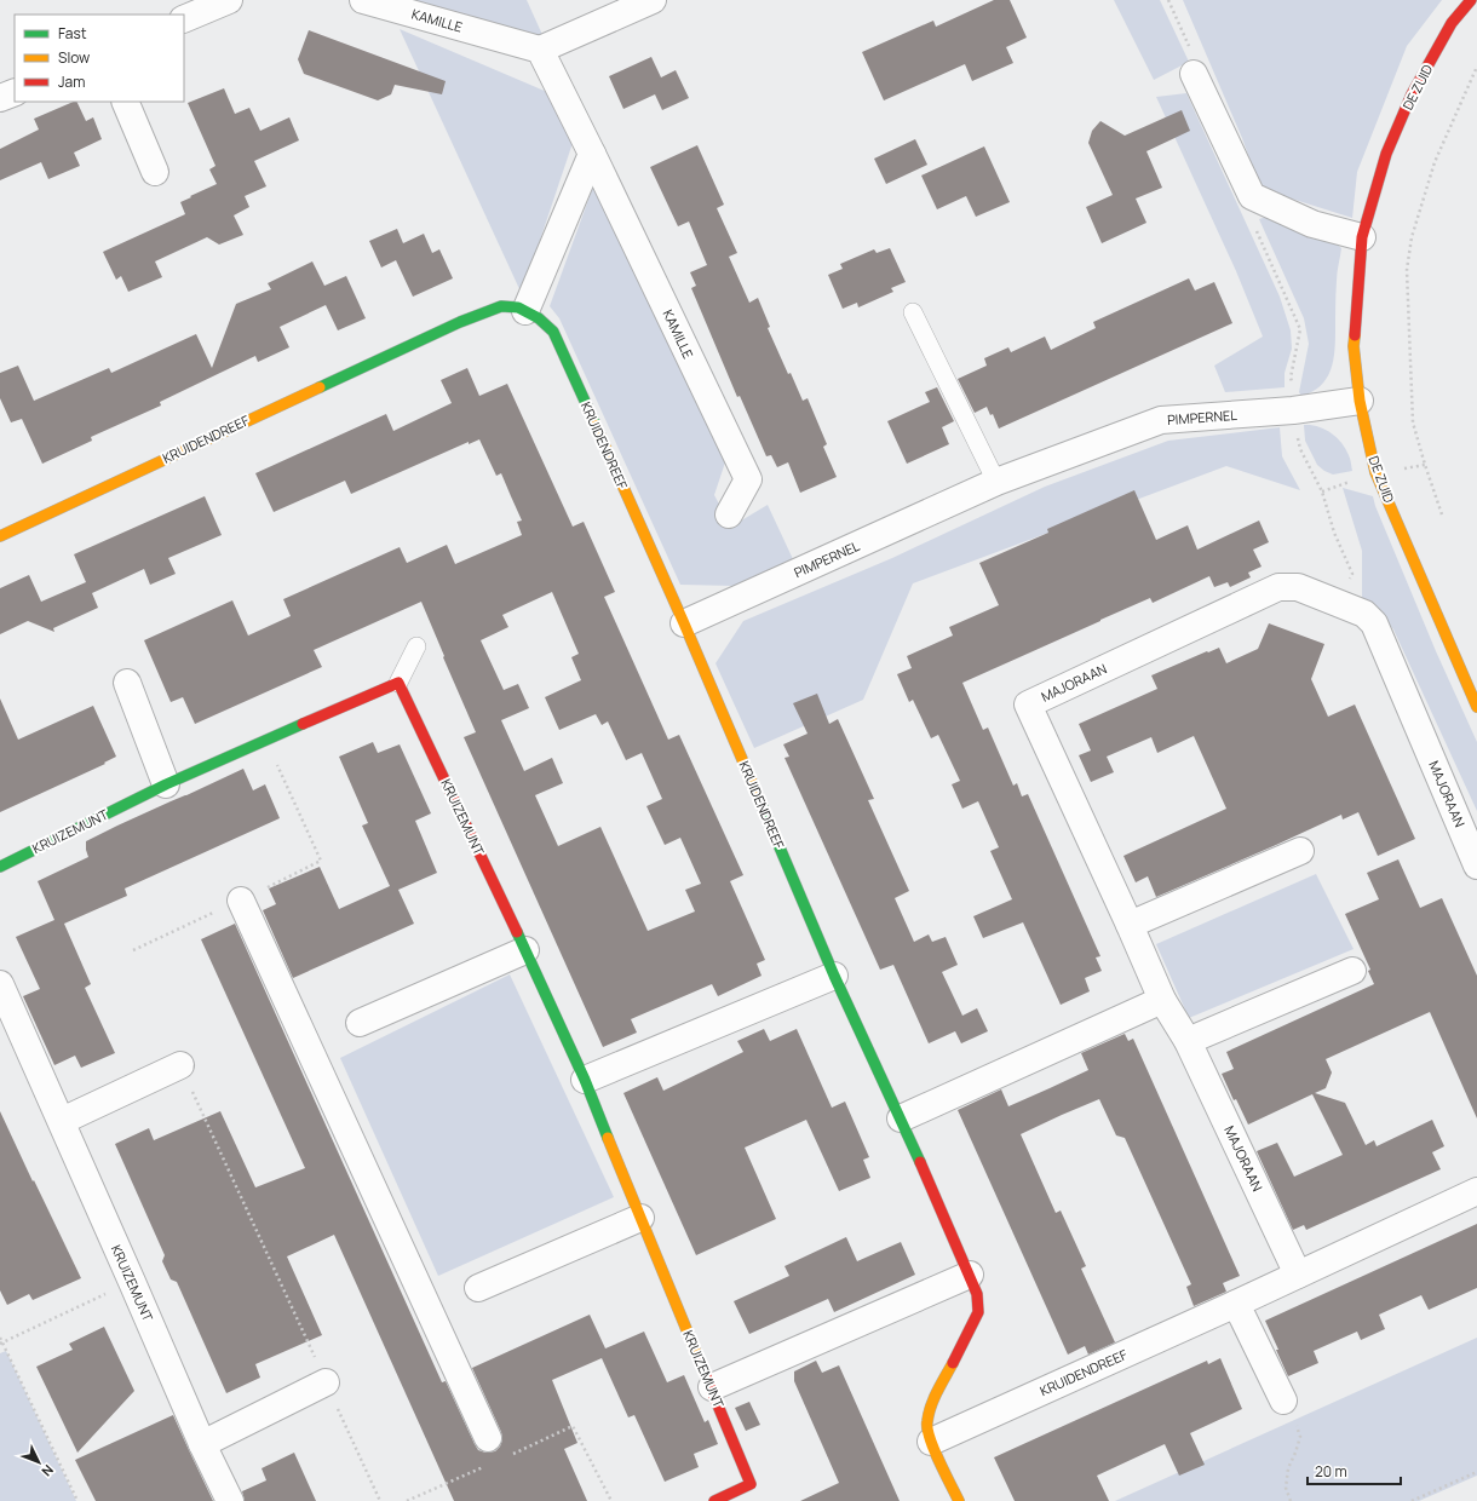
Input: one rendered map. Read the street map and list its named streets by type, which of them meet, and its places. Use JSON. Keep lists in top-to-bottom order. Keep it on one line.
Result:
{"streets":{"street":["KAMILLE","DE ZUID","PIMPERNEL","KRUIDENDREEF","MAJORAAN","KRUIZEMUNT"]},"crossings":[["DE ZUID","PIMPERNEL"],["PIMPERNEL","KRUIDENDREEF"]],"legend":["Fast","Slow","Jam"],"scale_bar":"20 m","north":"bottom right"}
